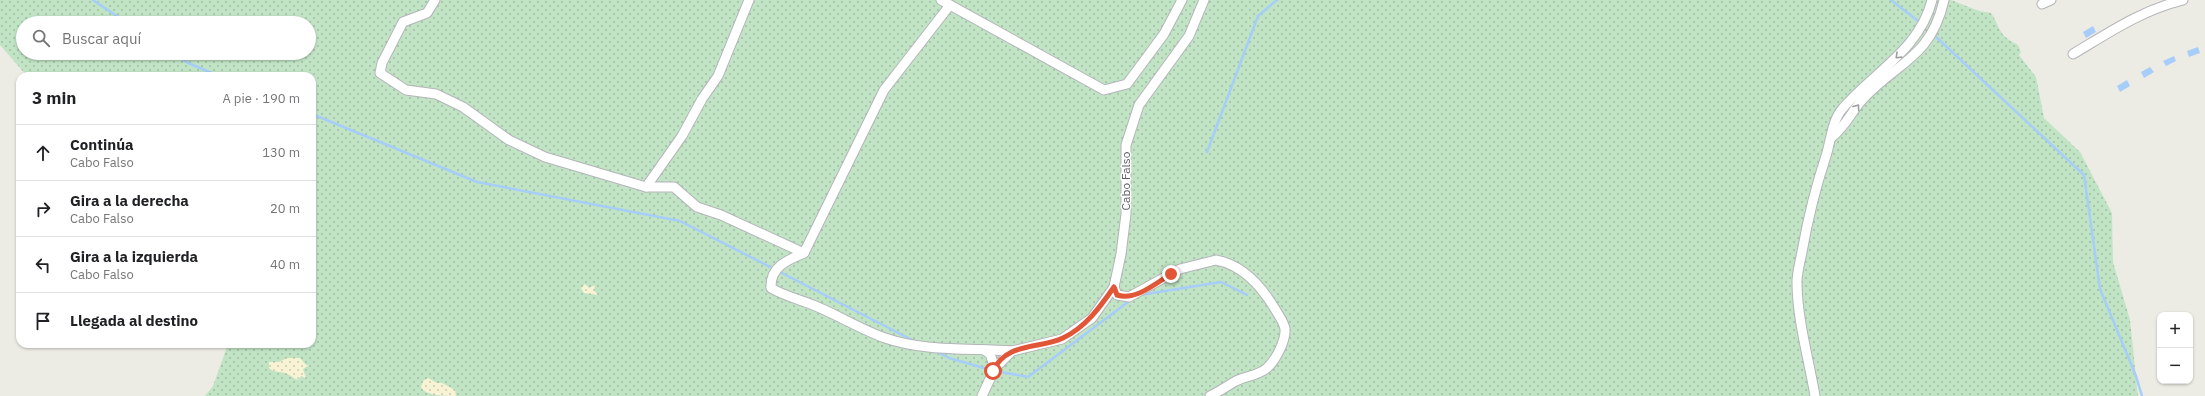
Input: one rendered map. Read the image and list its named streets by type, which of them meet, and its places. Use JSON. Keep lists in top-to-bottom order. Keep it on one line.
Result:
{"streets":{"street":["Cabo Falso"]},"page":{"search":"Buscar aquí","heading":["3 min","A pie · 190 m"],"list":[["Continúa","Cabo Falso","130 m"],["Gira a la derecha","Cabo Falso","20 m"],["Gira a la izquierda","Cabo Falso","40 m"],"Llegada al destino"],"map_buttons":["+","−"]}}
